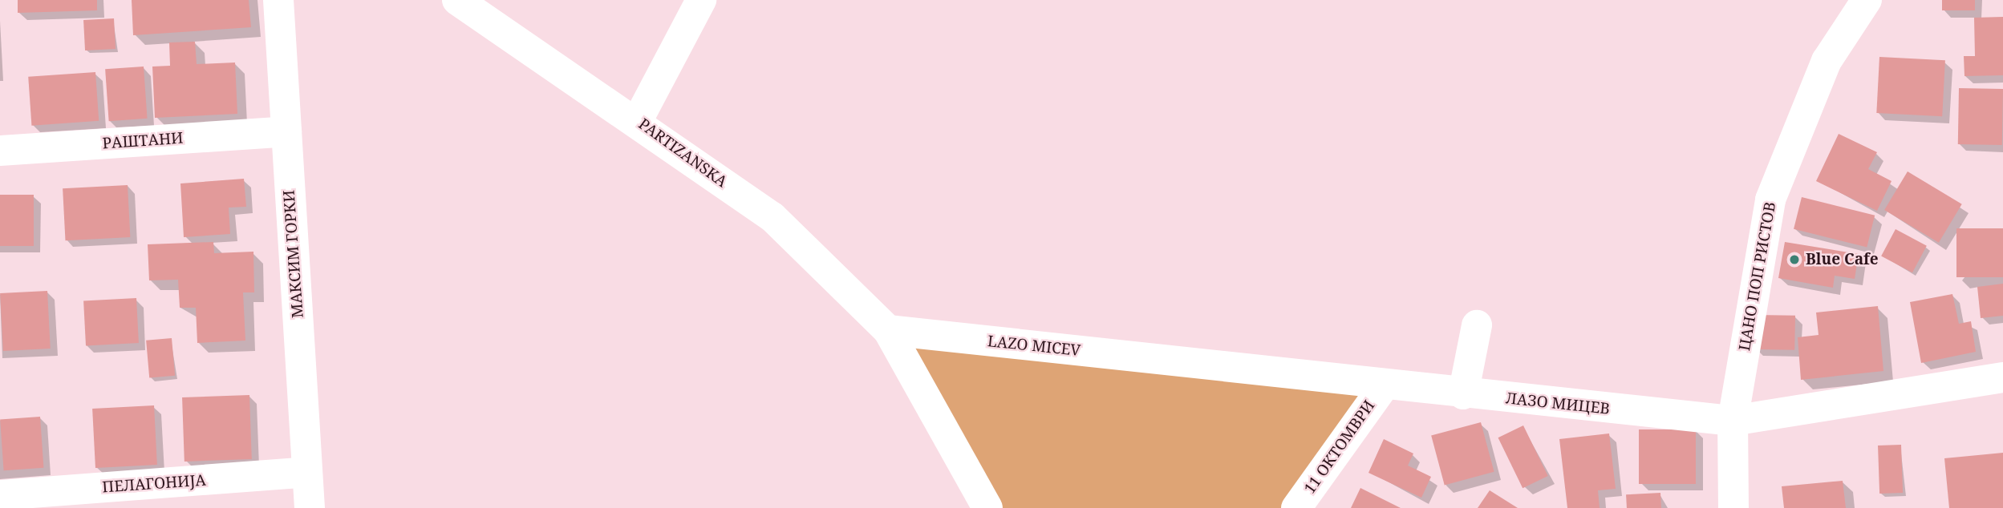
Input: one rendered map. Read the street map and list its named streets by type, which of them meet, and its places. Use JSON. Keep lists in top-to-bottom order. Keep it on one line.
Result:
{"streets":{"street":["РАШТАНИ","PARTIZANSKA","МАКСИМ ГОРКИ","ЦАНО ПОП РИСТОВ","LAZO MICEV","ЛАЗО МИЦЕВ","11 ОКТОМВРИ","ПЕЛАГОНИЈА"]},"crossings":[["РАШТАНИ","МАКСИМ ГОРКИ"],["PARTIZANSKA","LAZO MICEV"],["МАКСИМ ГОРКИ","ПЕЛАГОНИЈА"],["ЦАНО ПОП РИСТОВ","ЛАЗО МИЦЕВ"],["LAZO MICEV","ЛАЗО МИЦЕВ"],["LAZO MICEV","11 ОКТОМВРИ"],["ЛАЗО МИЦЕВ","11 ОКТОМВРИ"]],"places":["Blue Cafe"]}
